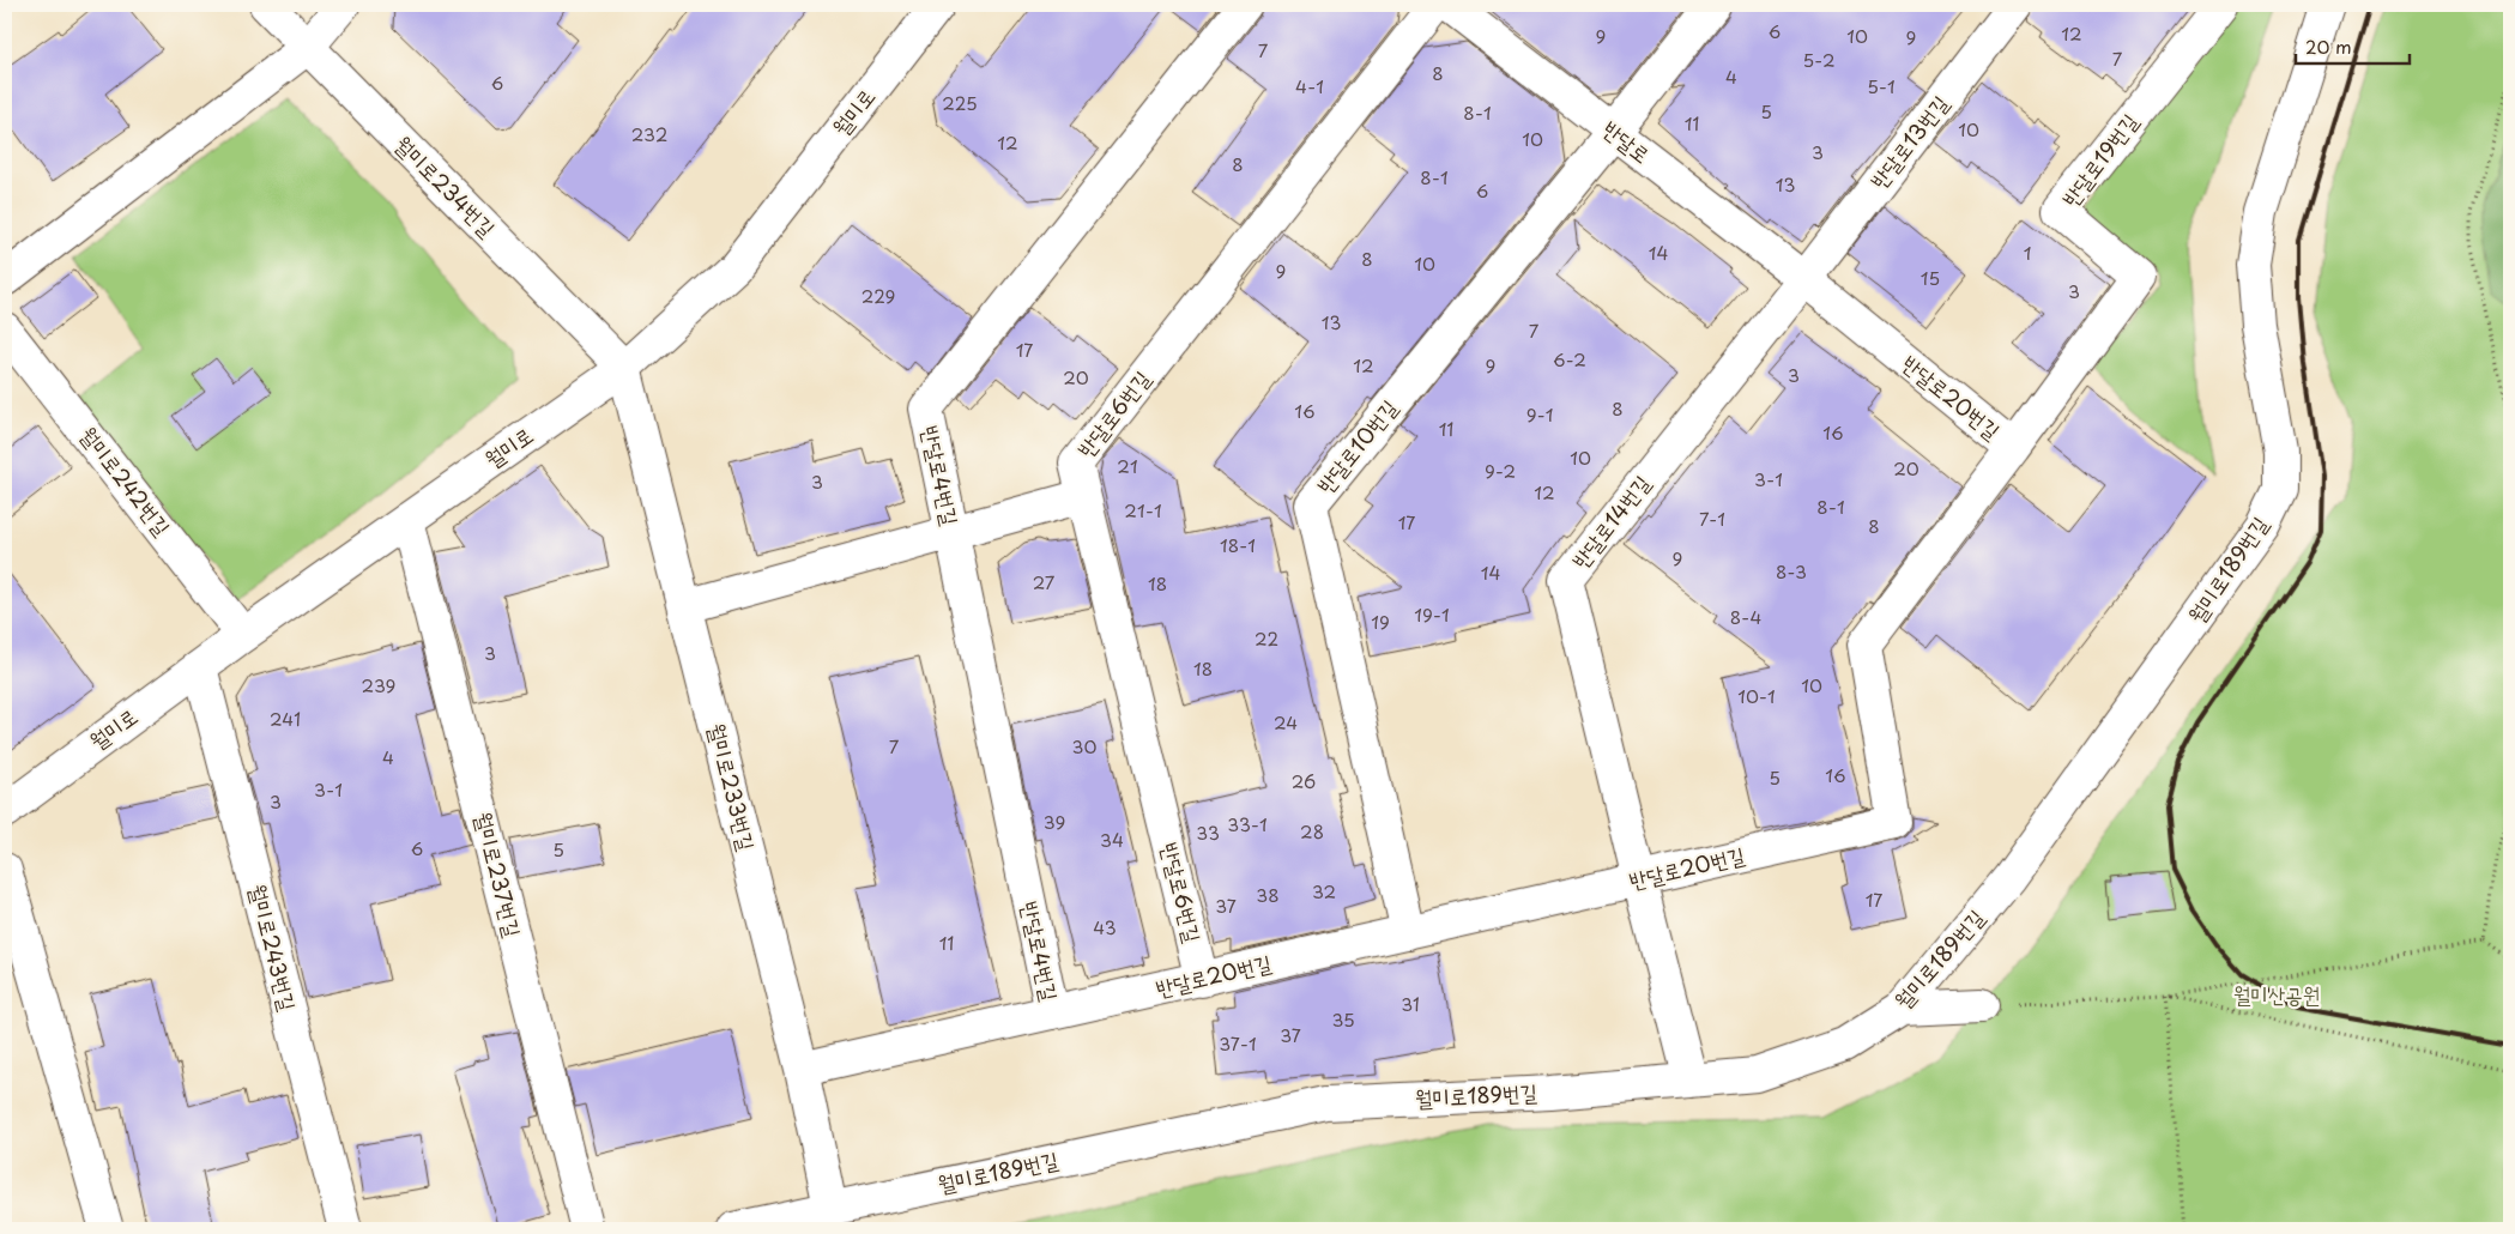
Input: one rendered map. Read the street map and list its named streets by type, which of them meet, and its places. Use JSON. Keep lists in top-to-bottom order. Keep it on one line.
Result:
{"streets":{"street":["월미로","반달로","반달로13번길","반달로19번길","월미로234번길","반달로20번길","반달로6번길","반달로10번길","반달로4번길","월미로242번길","반달로14번길","월미로189번길","월미로233번길","월미로237번길","월미로243번길"]},"crossings":[["월미로","월미로234번길"],["월미로","월미로242번길"],["월미로","월미로233번길"],["월미로","월미로237번길"],["월미로","월미로243번길"],["반달로","반달로13번길"],["반달로","반달로20번길"],["반달로","반달로10번길"],["반달로","반달로14번길"],["반달로13번길","반달로20번길"],["반달로13번길","반달로14번길"],["반달로19번길","반달로20번길"],["월미로234번길","월미로233번길"],["반달로20번길","반달로6번길"],["반달로20번길","반달로10번길"],["반달로20번길","반달로4번길"],["반달로20번길","반달로14번길"],["반달로20번길","월미로233번길"],["월미로189번길","월미로233번길"]],"parks":["월미산공원"],"house_numbers":["6","12","9","10","9","7","7","5-2","8","4","6","4-1","5-1","225","5","8-1","11","10","232","10","12","3","8","8-1","13","6","14","1","8","10","9","15","3","229","13","7","17","6-2","12","9","3","20","8","16","9-1","11","16","10","21","20","9-2","3-1","3","12","8-1","21-1","7-1","17","8","18-1","9","8-3","14","27","18","19-1","8-4","19","22","3","18","239","10","10-1","241","24","7","30","4","16","5","26","3-1","3","39","33-1","28","33","34","6","5","32","38","17","37","43","11","31","35","37","37-1"],"scale_bar":"20 m"}
